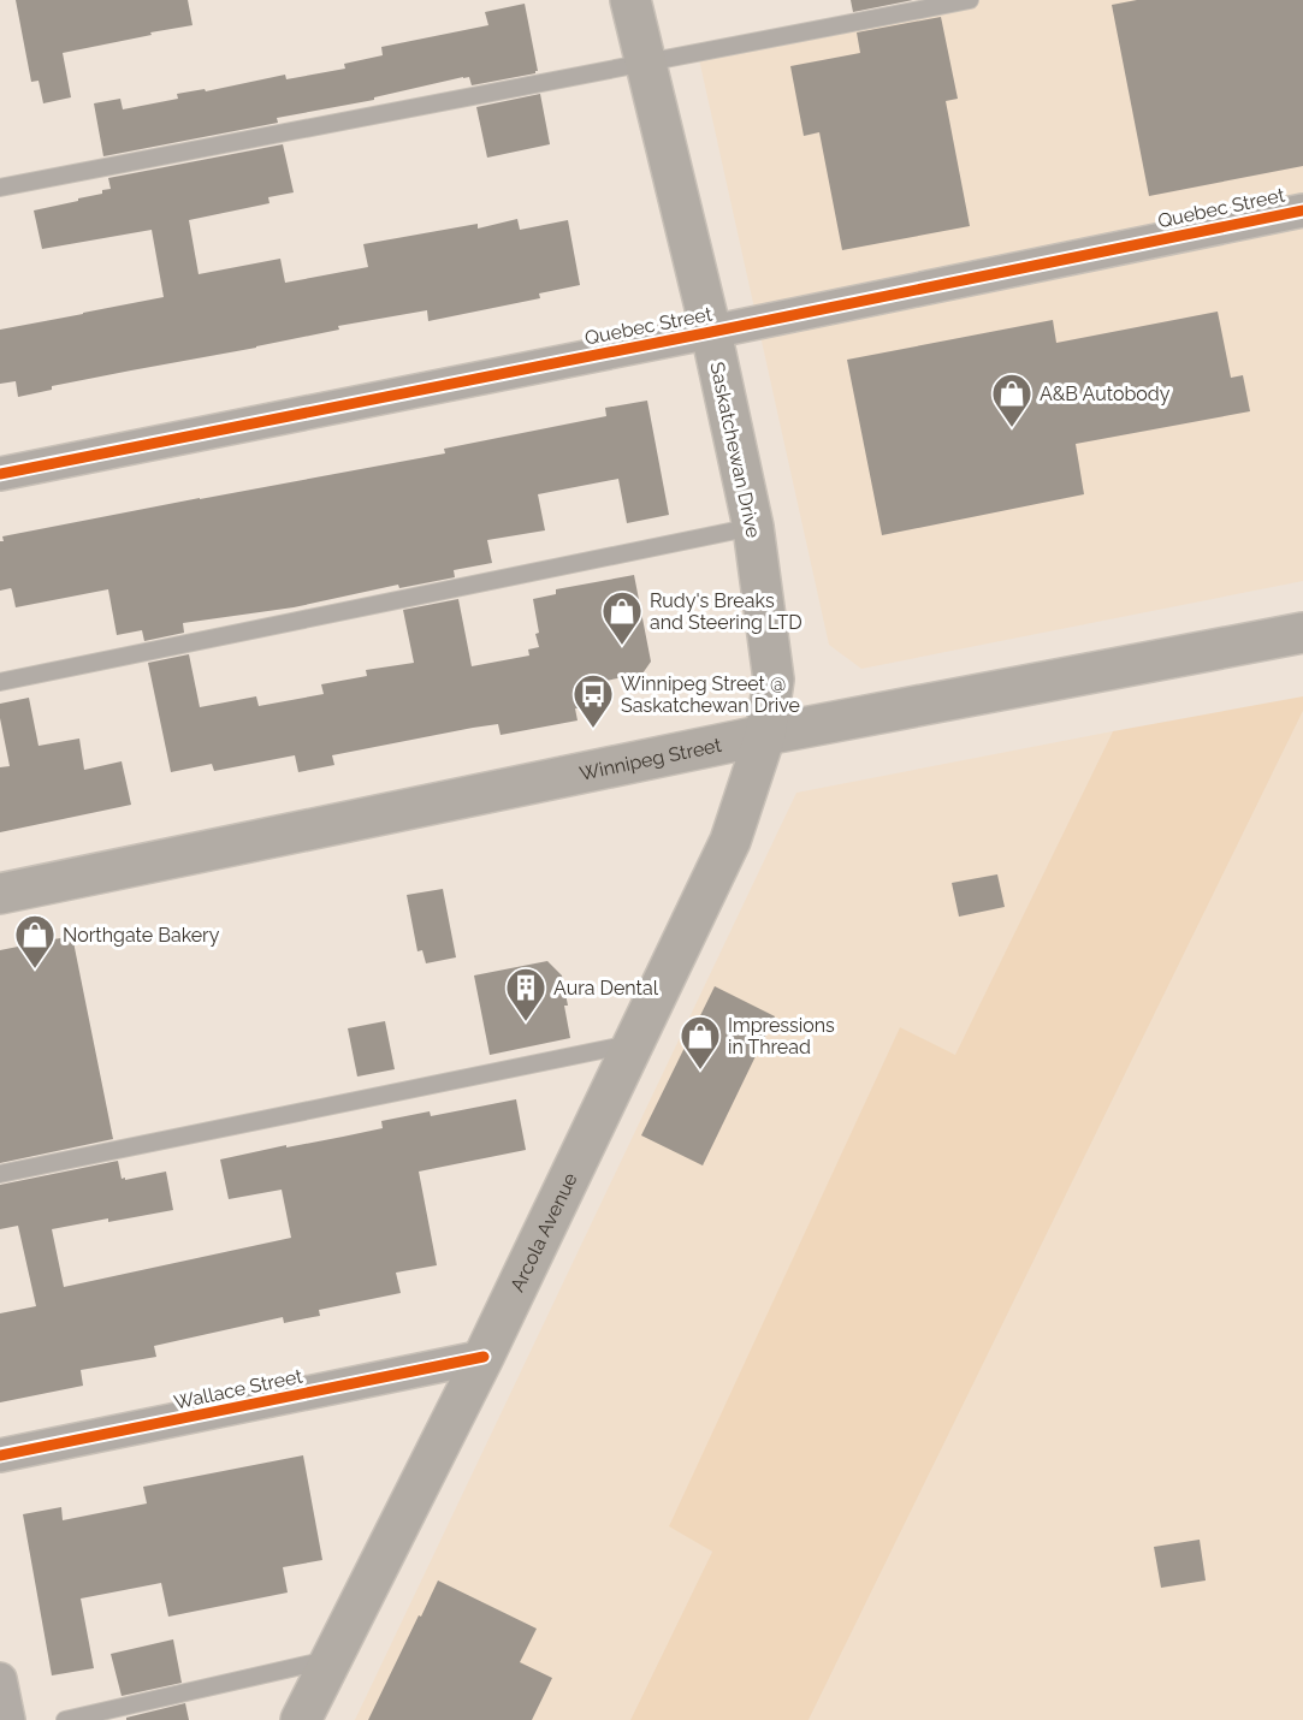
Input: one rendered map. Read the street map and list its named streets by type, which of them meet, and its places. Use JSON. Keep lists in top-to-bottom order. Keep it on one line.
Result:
{"streets":{"main road":["Saskatchewan Drive","Winnipeg Street","Arcola Avenue"],"street":["Quebec Street","Wallace Street"]},"crossings":[["Quebec Street","Saskatchewan Drive"],["Saskatchewan Drive","Winnipeg Street"],["Saskatchewan Drive","Arcola Avenue"],["Winnipeg Street","Arcola Avenue"],["Arcola Avenue","Wallace Street"]],"places":{"shop":["A&B Autobody","Rudy's Breaks and Steering LTD","Northgate Bakery","Impressions in Thread"],"bus stop":["Winnipeg Street @ Saskatchewan Drive"],"building":["Aura Dental"]}}
